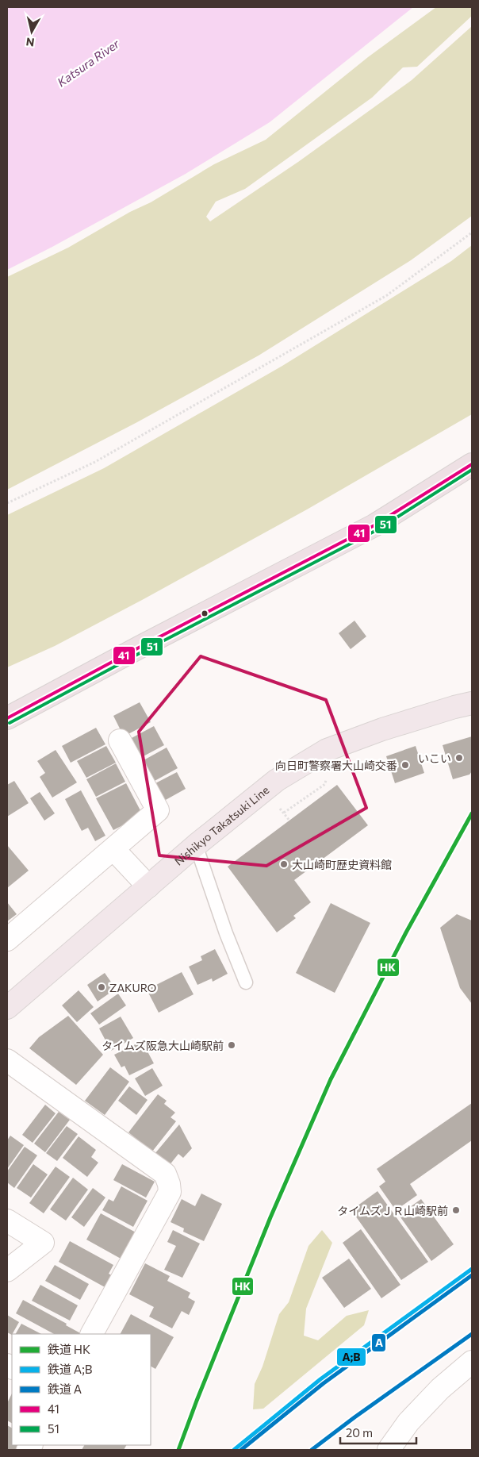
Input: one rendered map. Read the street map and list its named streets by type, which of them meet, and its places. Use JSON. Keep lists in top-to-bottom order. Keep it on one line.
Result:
{"streets":{"main road":["Nishikyo Takatsuki Line"]},"water":["Katsura River"],"places":["いこい","向日町警察署大山崎交番","大山崎町歴史資料館","ZAKURO","タイムズ阪急大山崎駅前","タイムズＪＲ山崎駅前"],"lines":["transit line 41","transit line 51","rail line HK","rail line A;B","rail line A"],"legend":["鉄道 HK","鉄道 A;B","鉄道 A","41","51"],"scale_bar":"20 m","north":"bottom"}
